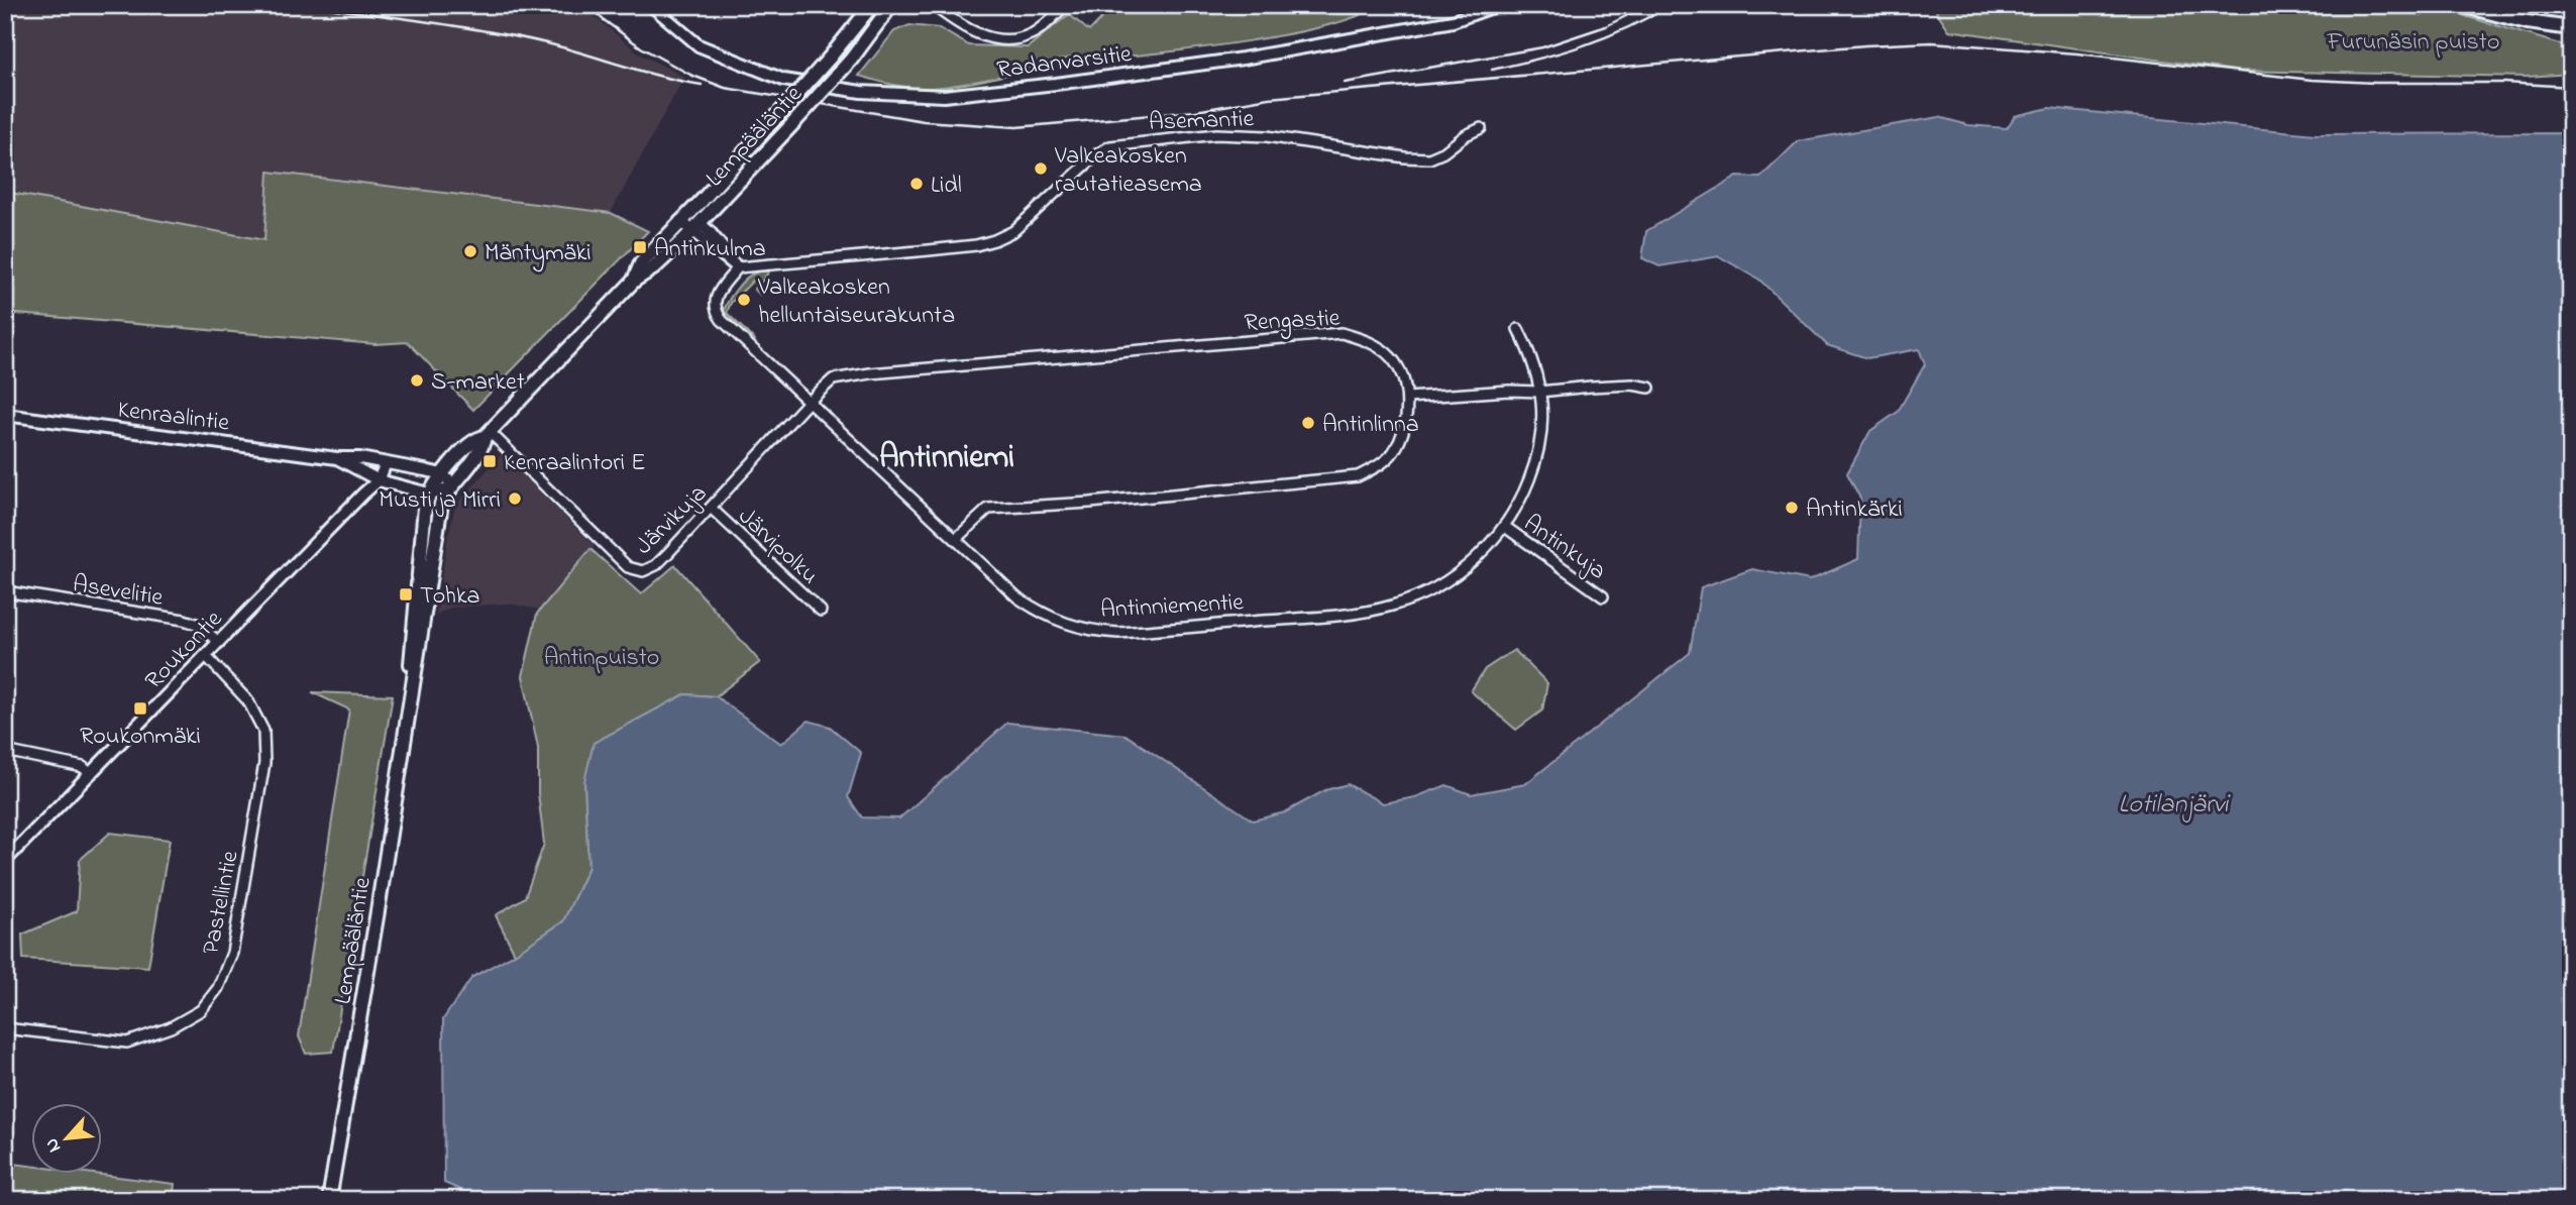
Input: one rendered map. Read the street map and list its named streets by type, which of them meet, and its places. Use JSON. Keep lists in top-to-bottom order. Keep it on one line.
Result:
{"streets":{"main road":["Lempääläntie"],"street":["Radanvarsitie","Asemantie","Rengastie","Kenraalintie","Järvikuja","Järvipolku","Antinkuja","Asevelitie","Antinniementie","Roukontie","Pastellintie"]},"crossings":[["Asemantie","Antinniementie"],["Lempääläntie","Kenraalintie"],["Lempääläntie","Järvikuja"],["Rengastie","Järvikuja"],["Rengastie","Antinniementie"],["Kenraalintie","Roukontie"],["Järvikuja","Järvipolku"],["Järvikuja","Antinniementie"],["Antinkuja","Antinniementie"],["Asevelitie","Roukontie"],["Roukontie","Pastellintie"]],"districts":["Antinniemi"],"water":["Lotilanjärvi"],"parks":["Furunäsin puisto","Antinpuisto"],"places":{"other":["Valkeakosken rautatieasema","Lidl","Mäntymäki","Valkeakosken helluntaiseurakunta","S-market","Antinlinna","Musti ja Mirri","Antinkärki"],"transit":["Antinkulma","Kenraalintori E","Tohka","Roukonmäki"]},"north":"bottom left"}
